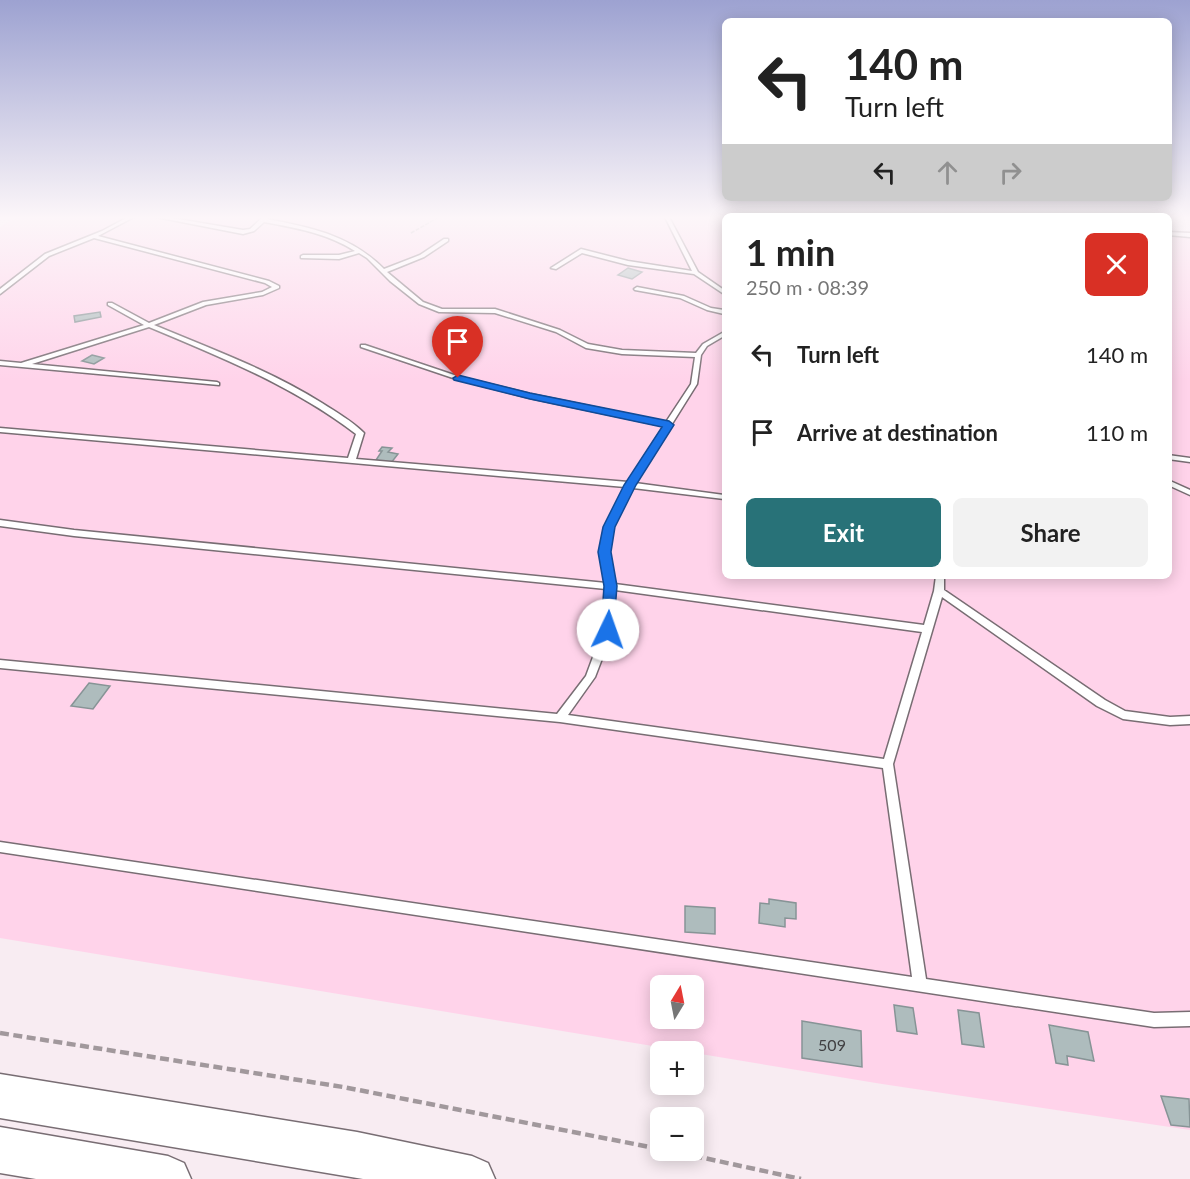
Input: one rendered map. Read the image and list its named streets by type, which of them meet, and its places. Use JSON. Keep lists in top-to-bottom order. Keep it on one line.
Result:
{"house_numbers":["509"],"north":"top","page":{"turn":["140 m","Turn left"],"heading":["1 min","250 m · 08:39"],"list":[{"name":"Turn left","value":"140 m"},{"name":"Arrive at destination","value":"110 m"}],"buttons":["Exit","Share"],"map_buttons":["+","−"]}}
